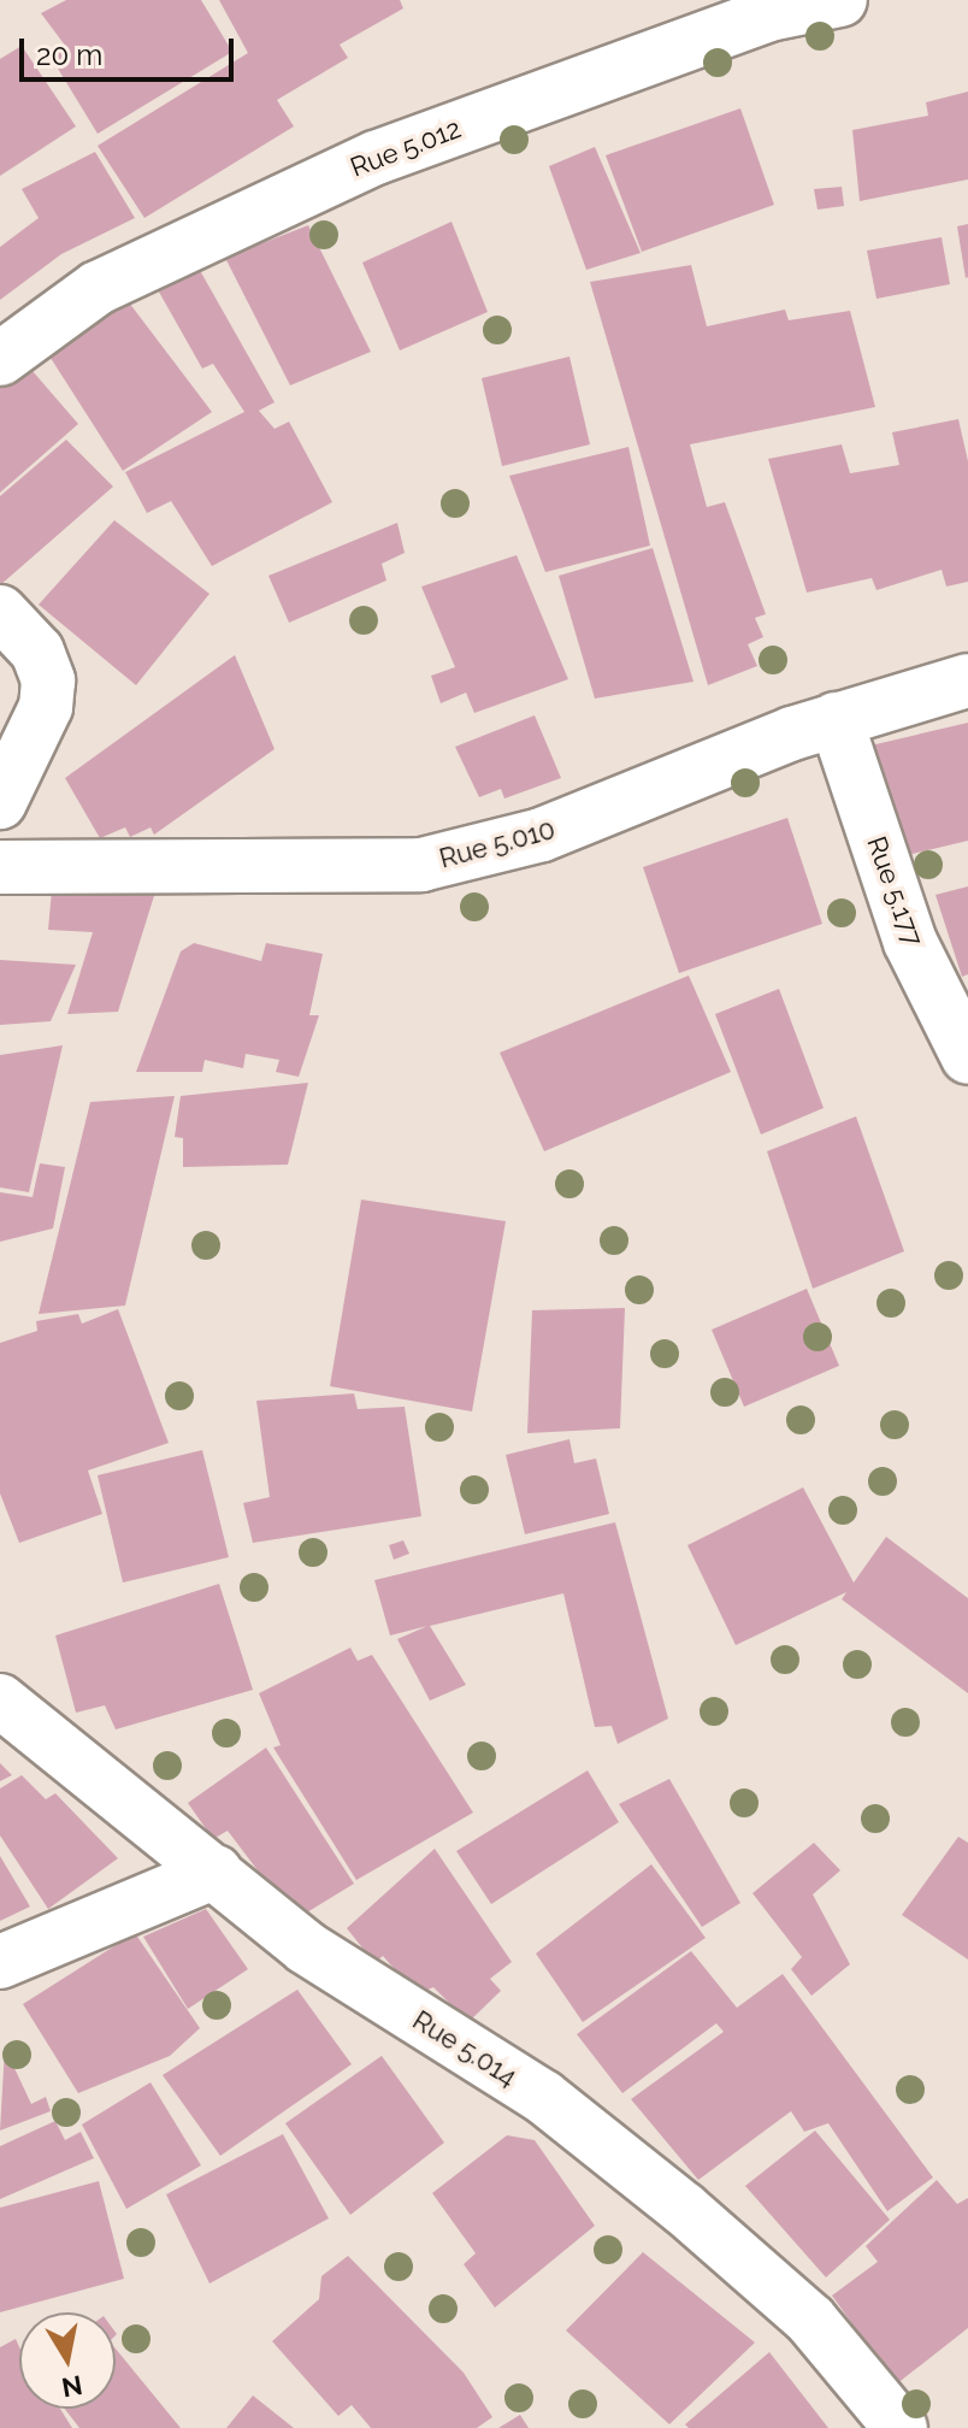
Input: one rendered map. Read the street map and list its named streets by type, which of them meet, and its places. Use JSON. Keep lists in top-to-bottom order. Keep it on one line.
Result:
{"streets":{"street":["Rue 5.012","Rue 5.010","Rue 5.177","Rue 5.014"]},"crossings":[["Rue 5.010","Rue 5.177"]],"scale_bar":"20 m","north":"bottom"}
